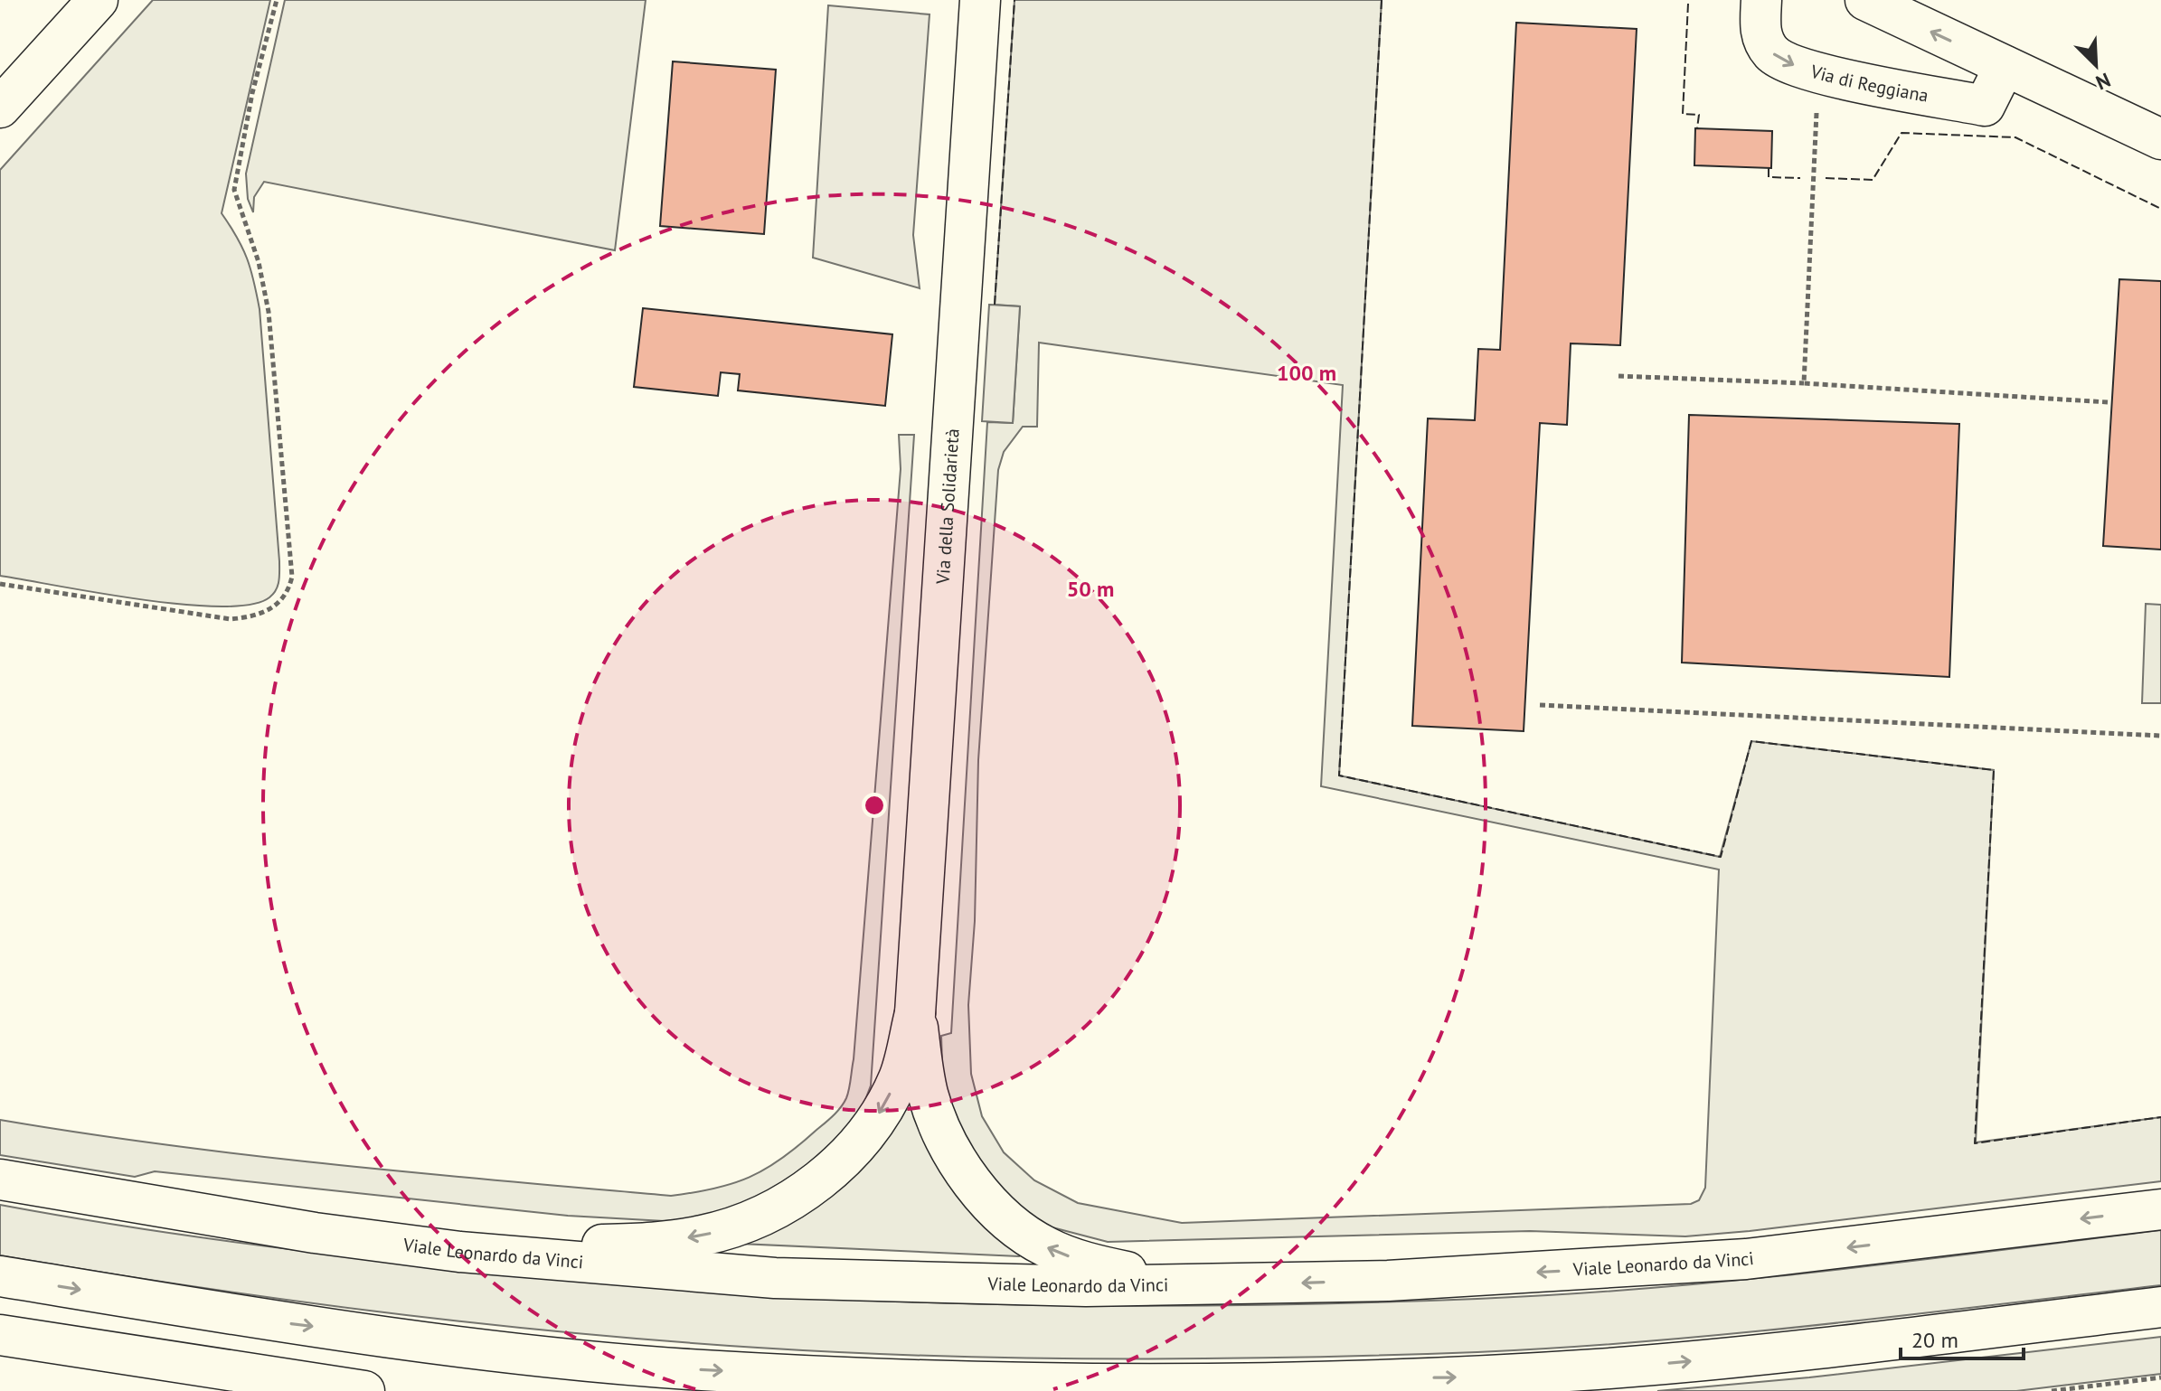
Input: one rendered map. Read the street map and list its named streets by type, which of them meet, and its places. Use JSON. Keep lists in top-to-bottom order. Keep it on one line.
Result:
{"streets":{"main road":["Via di Reggiana","Via della Solidarietà","Viale Leonardo da Vinci"]},"scale_bar":"20 m","north":"bottom right","rings":["100 m","50 m"]}
